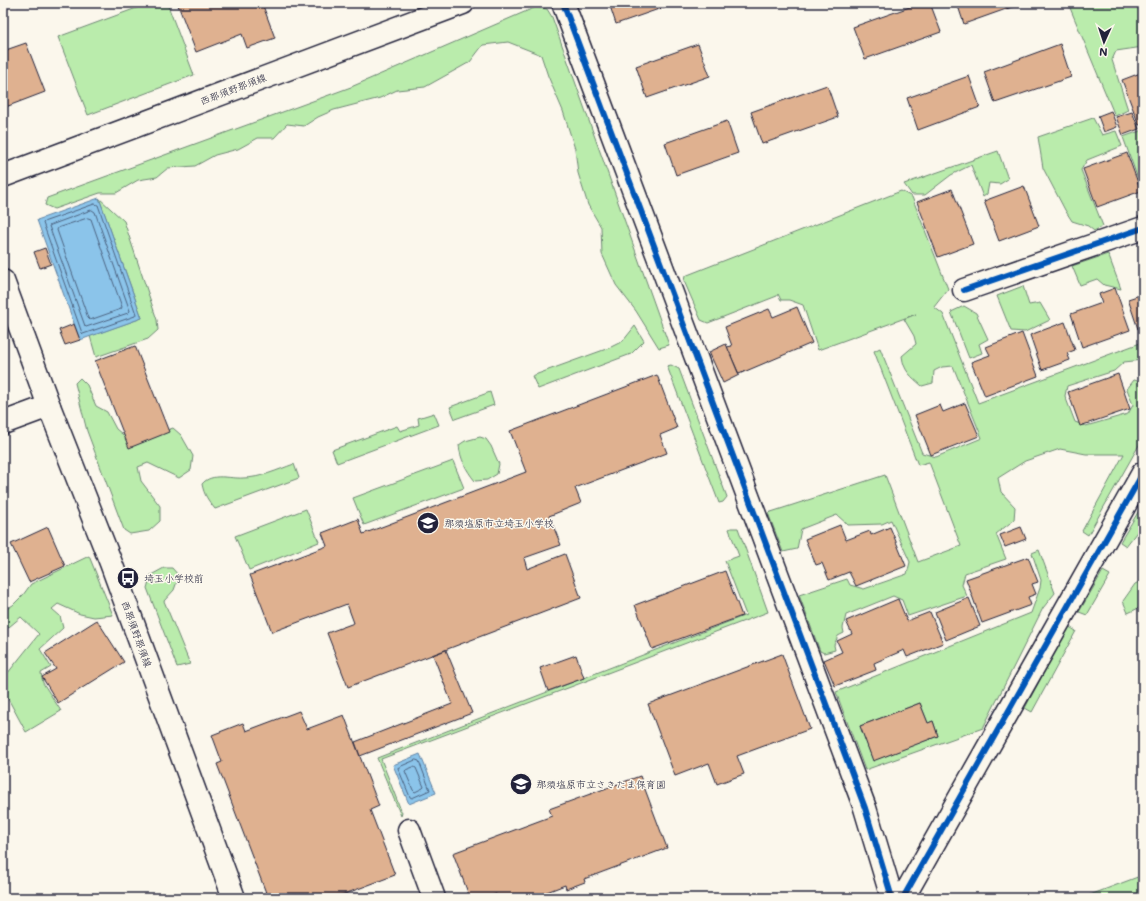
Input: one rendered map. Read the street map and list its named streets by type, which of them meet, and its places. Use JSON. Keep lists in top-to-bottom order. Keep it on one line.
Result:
{"streets":{"street":["西那須野那須線"]},"places":{"school or university":["那須塩原市立埼玉小学校","那須塩原市立さきたま保育園"],"bus stop":["埼玉小学校前"]},"north":"bottom"}
